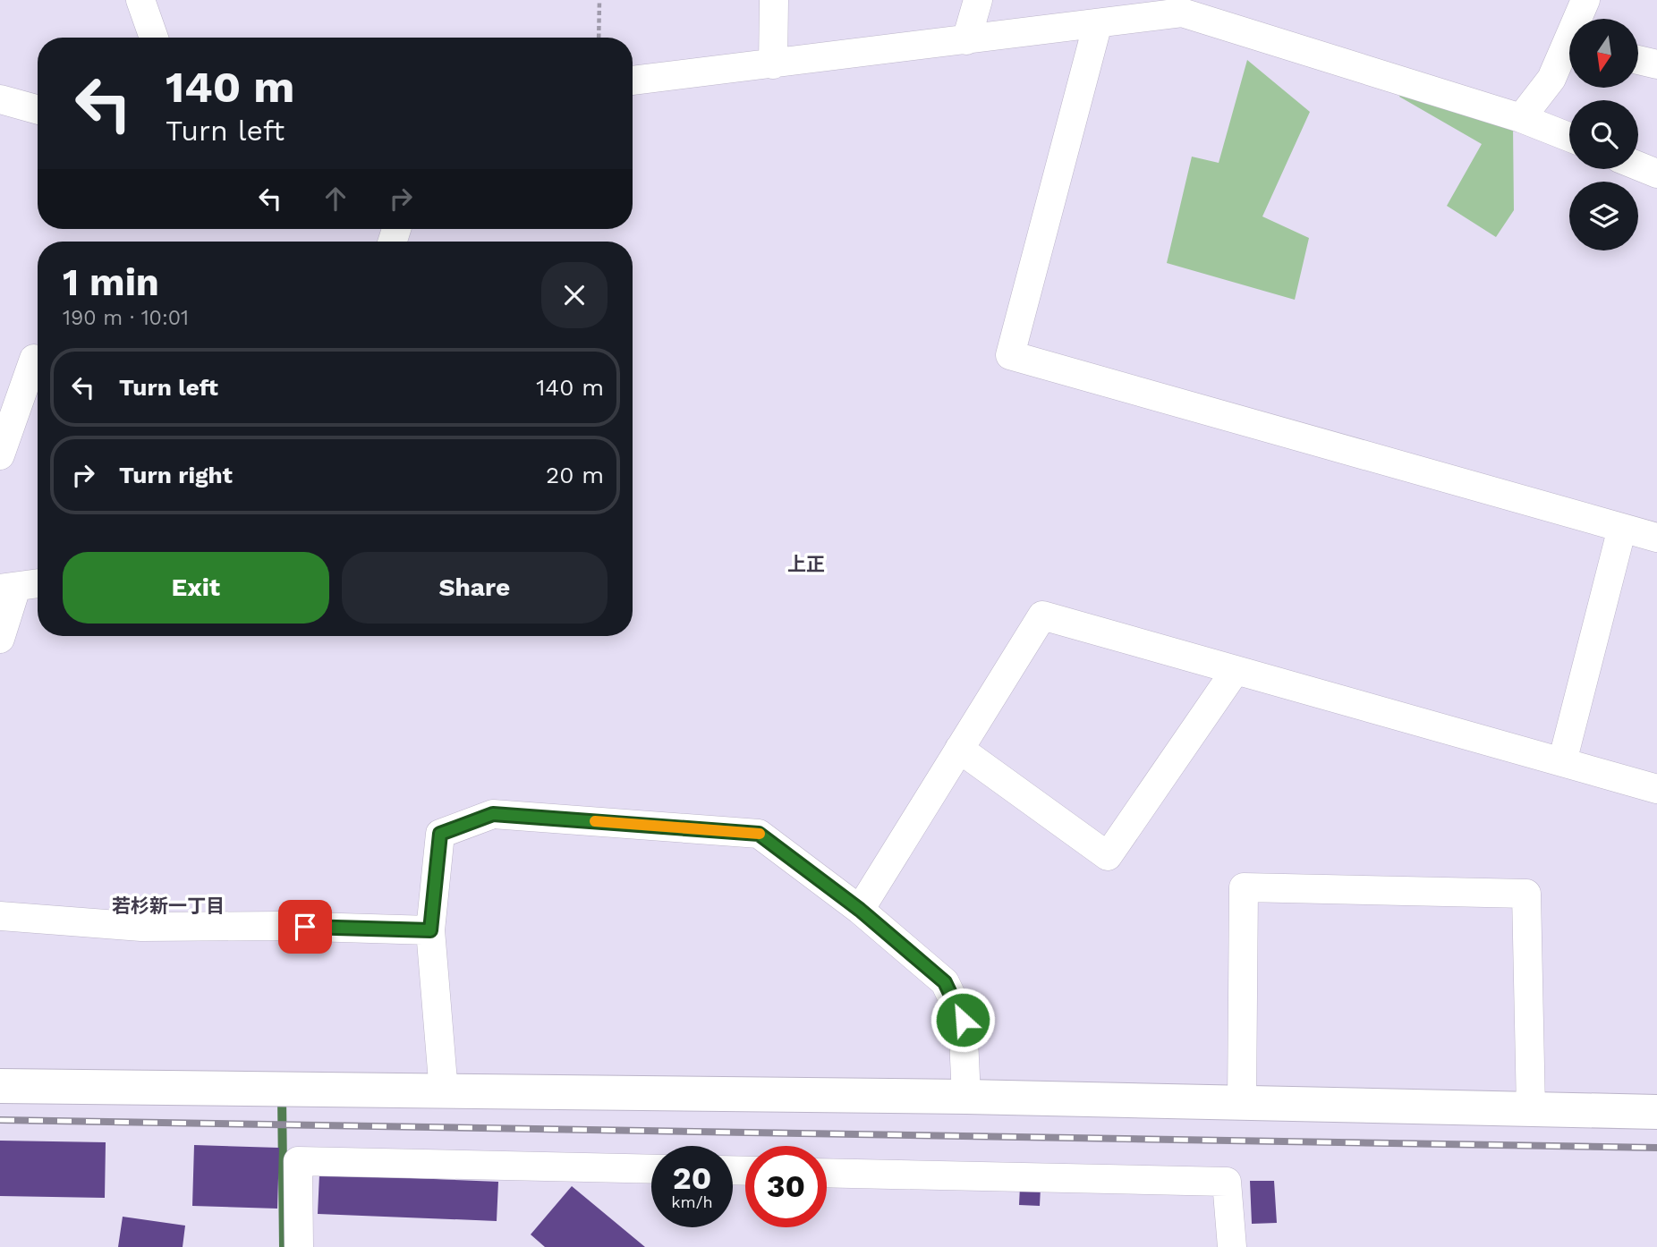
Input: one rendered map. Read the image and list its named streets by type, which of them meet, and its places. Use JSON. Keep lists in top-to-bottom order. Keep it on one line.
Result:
{"districts":["上正","若杉新一丁目"],"north":"bottom","page":{"turn":["140 m","Turn left"],"heading":["1 min","190 m · 10:01"],"list":[{"name":"Turn left","value":"140 m"},{"name":"Turn right","value":"20 m"}],"buttons":["Exit","Share"],"speed":"20 km/h","limit":"30"}}
